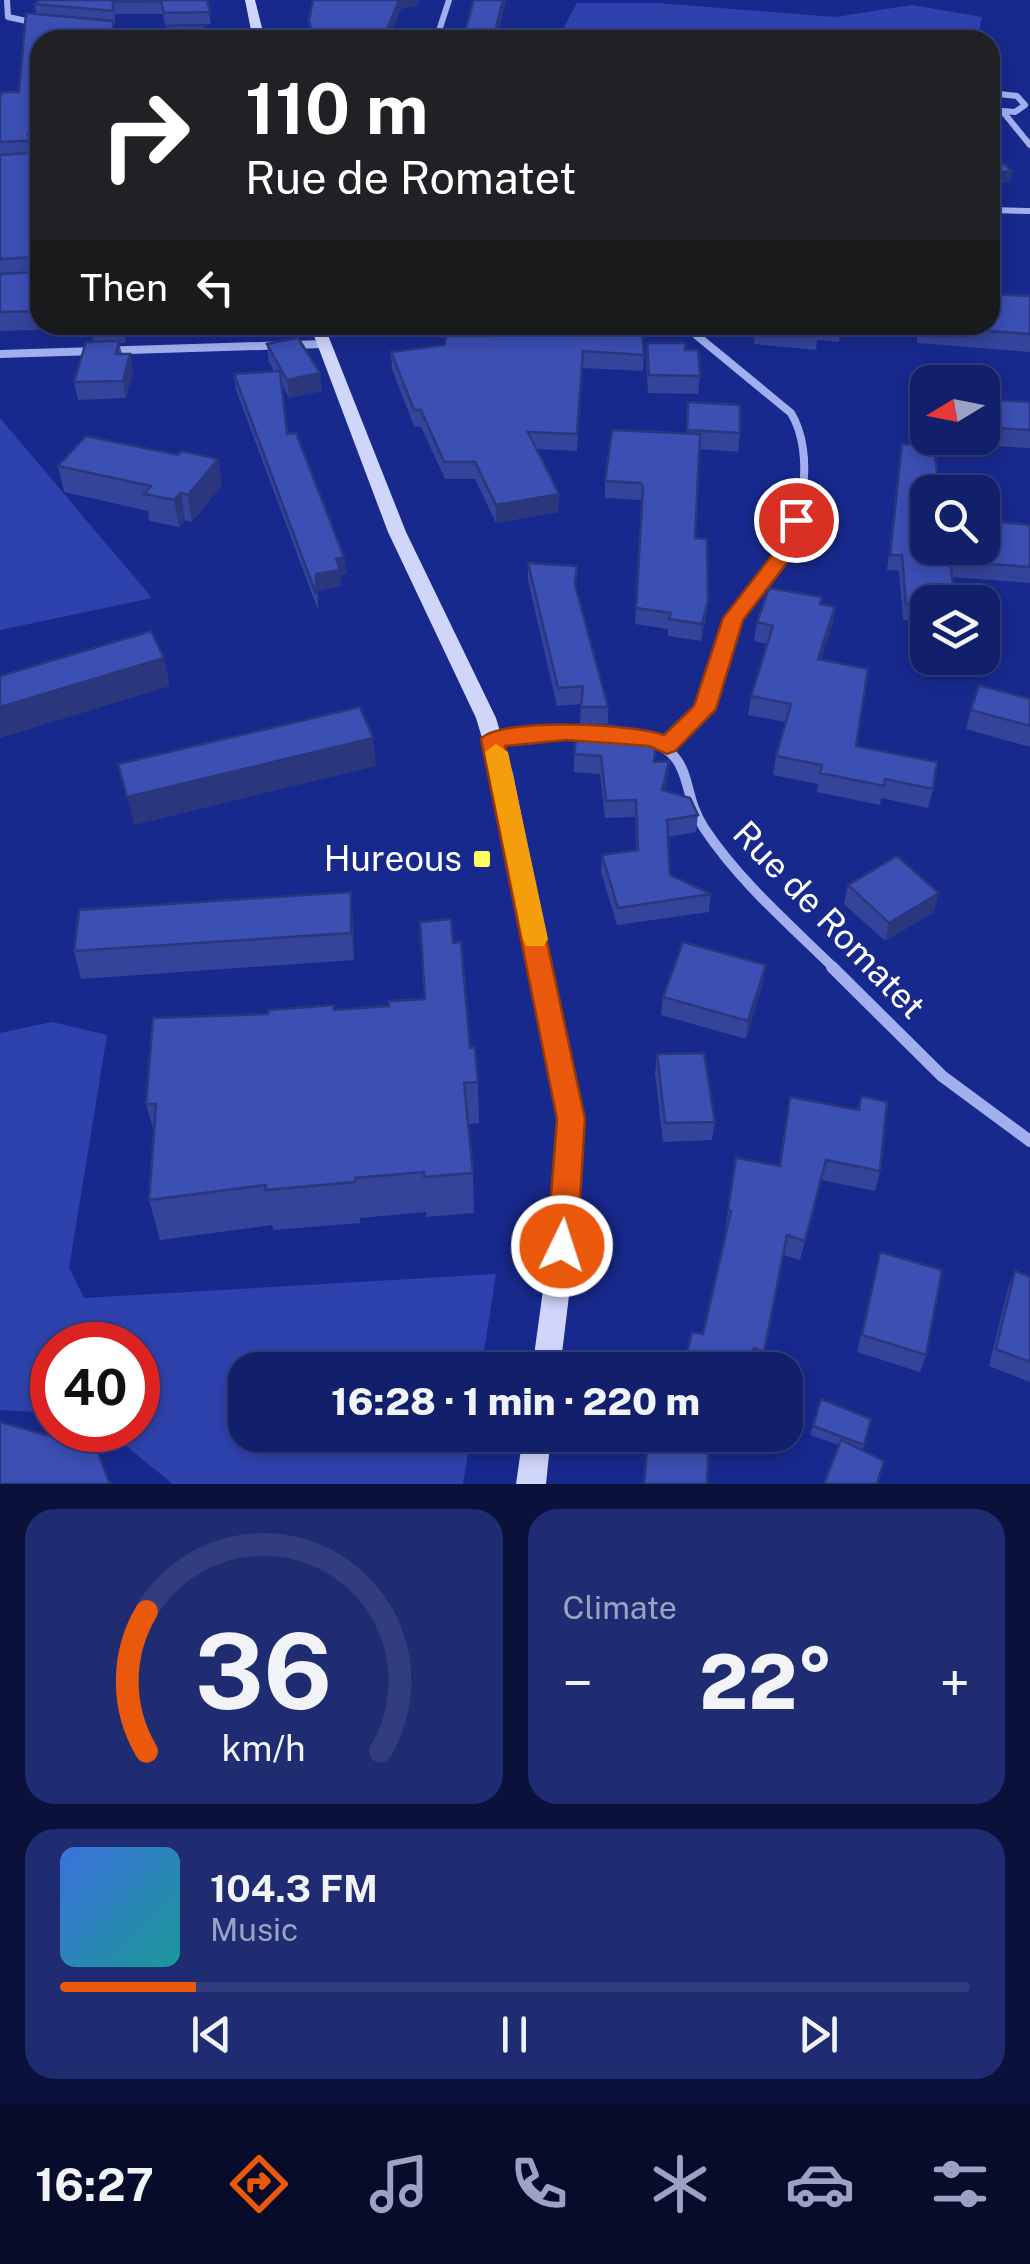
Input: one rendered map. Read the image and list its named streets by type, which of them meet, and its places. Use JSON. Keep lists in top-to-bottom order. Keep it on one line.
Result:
{"streets":{"street":["Rue de Romatet"]},"places":{"transit":["Hureous"]},"north":"left","page":{"turn":["110 m","Rue de Romatet"],"then":"Then","limit":"40","trip":"16:28 · 1 min · 220 m","tile":"Climate","heat":["−","22°","+"],"song":["104.3 FM","Music"],"tabs":"16:27","gauge":["36","km/h"]}}
